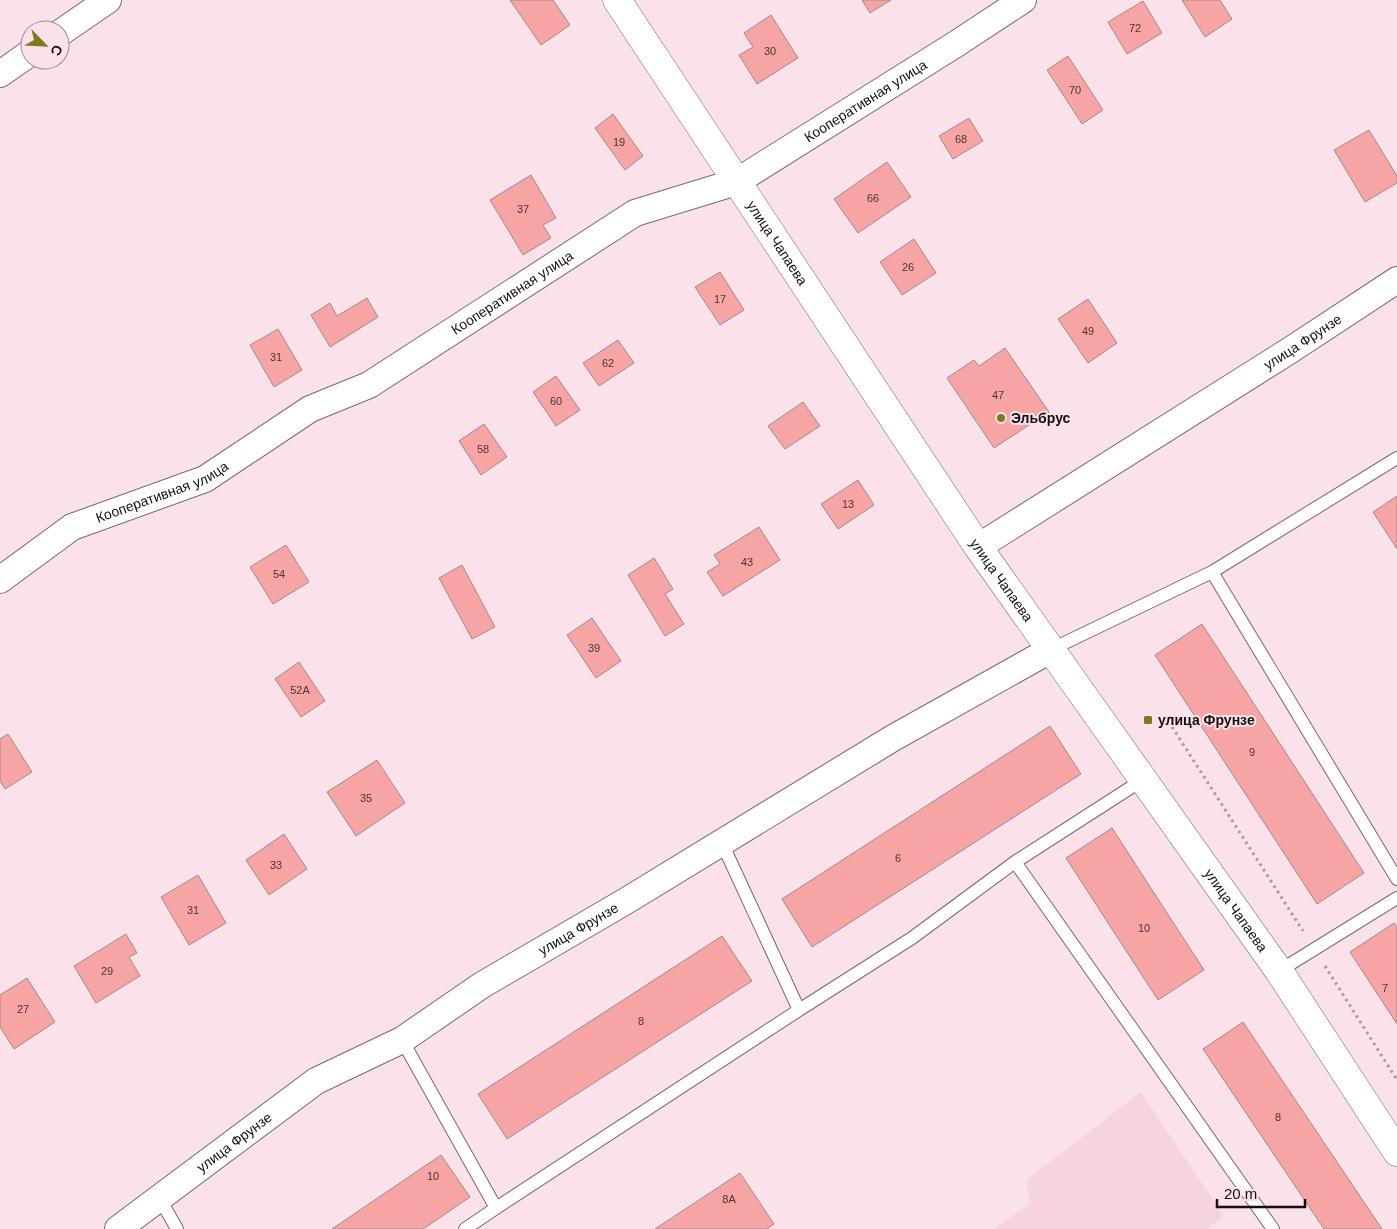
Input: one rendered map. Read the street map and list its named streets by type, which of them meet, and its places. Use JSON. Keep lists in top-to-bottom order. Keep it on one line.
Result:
{"streets":{"street":["Кооперативная улица","улица Чапаева","улица Фрунзе"]},"crossings":[["Кооперативная улица","улица Чапаева"],["улица Чапаева","улица Фрунзе"]],"places":{"other":["Эльбрус"],"transit":["улица Фрунзе"]},"house_numbers":["72","30","70","68","19","66","37","26","17","49","31","62","47","60","58","13","43","54","39","52А","9","35","6","33","31","10","29","7","27","8","8","10","8А"],"scale_bar":"20 m","north":"bottom right"}
